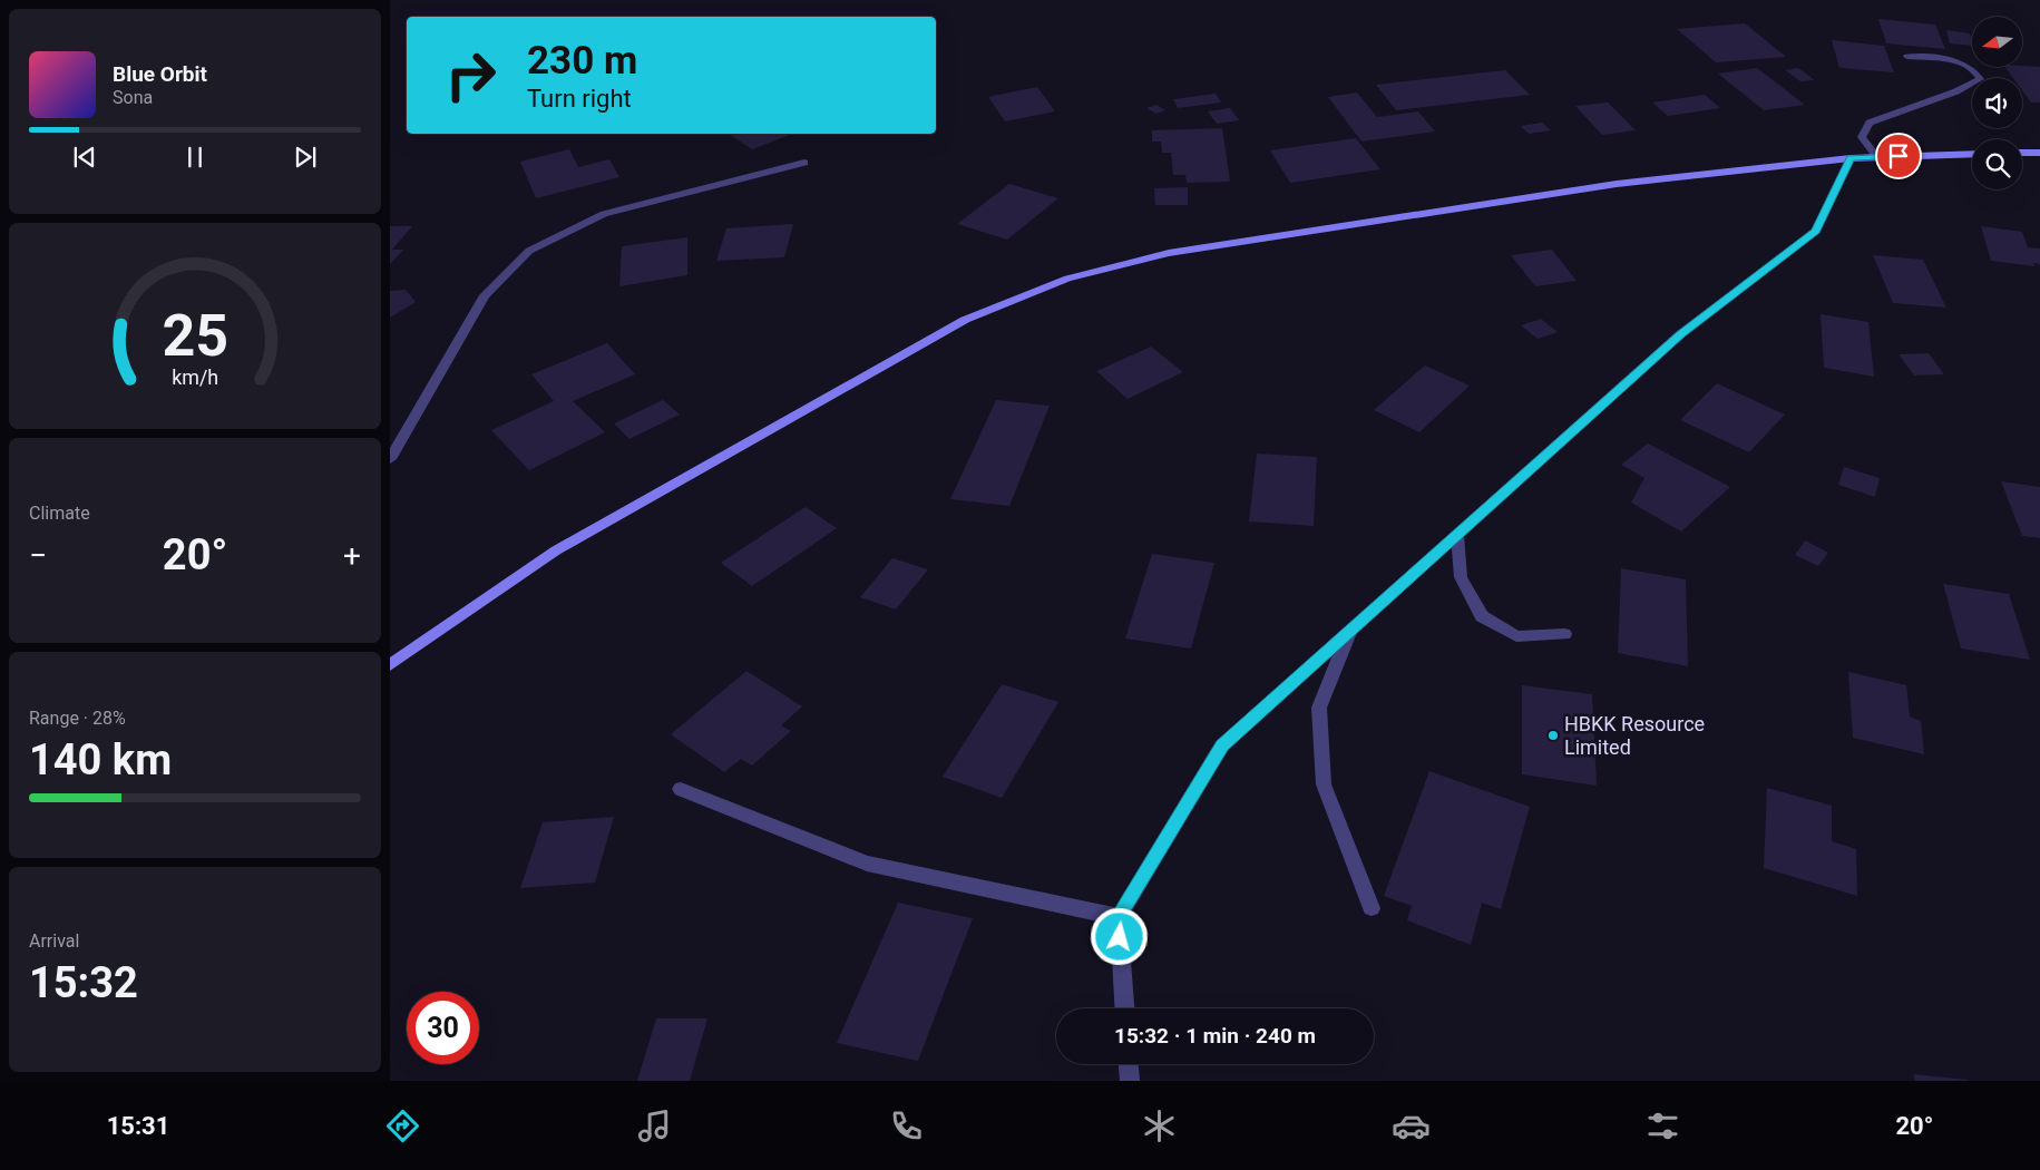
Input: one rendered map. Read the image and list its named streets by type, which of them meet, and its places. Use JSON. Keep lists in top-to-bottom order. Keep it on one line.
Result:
{"places":["HBKK Resource Limited"],"north":"left","page":{"turn":["230 m","Turn right"],"song":["Blue Orbit","Sona"],"tile":["Climate",["Range · 28%","140 km"],["Arrival","15:32"]],"heat":["−","20°","+"],"limit":"30","trip":"15:32 · 1 min · 240 m","tabs":["15:31","20°"],"gauge":["25","km/h"]}}
